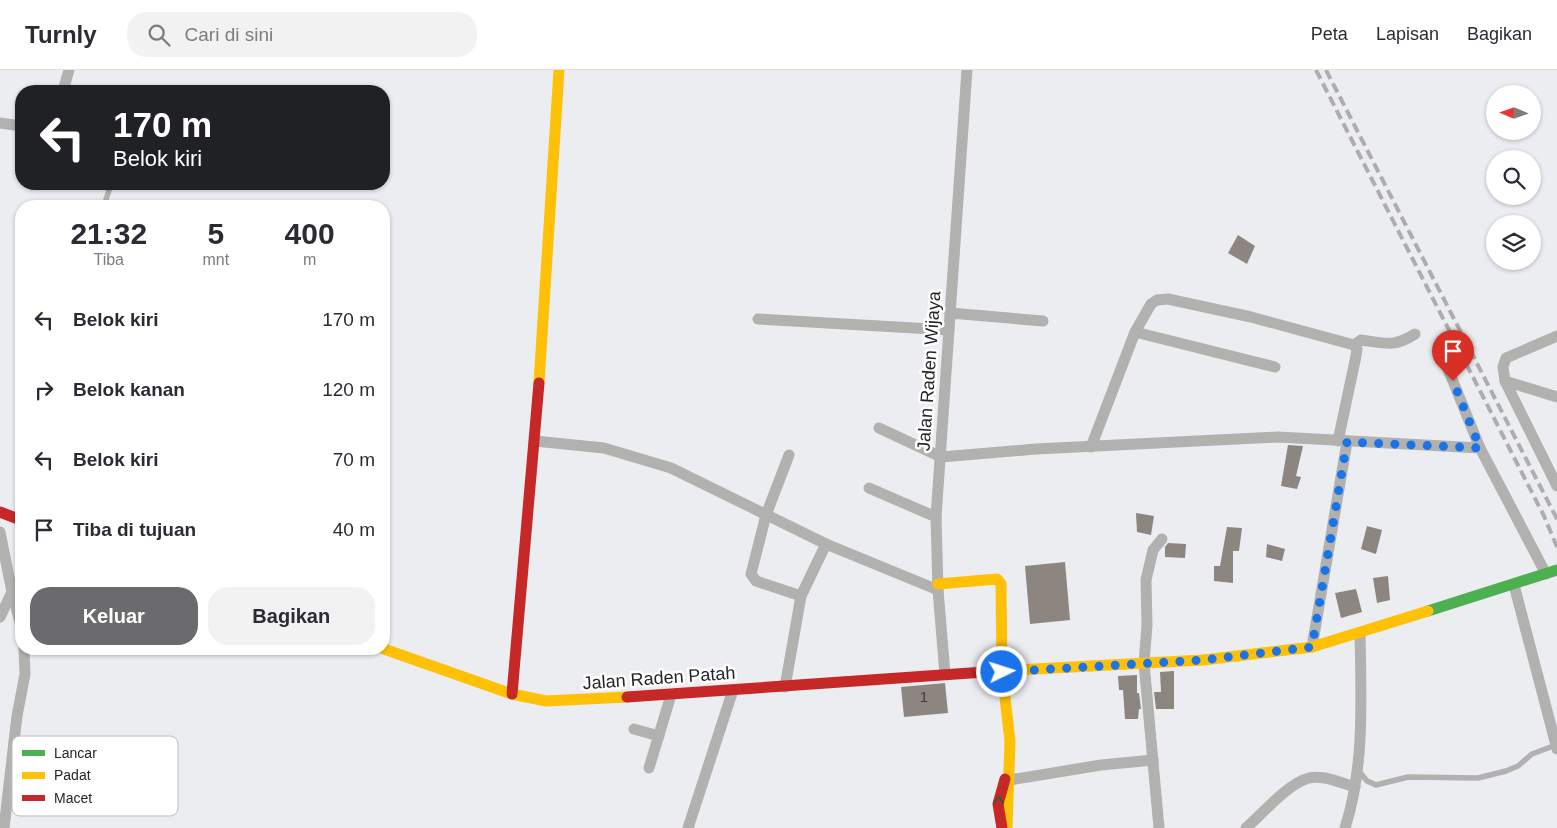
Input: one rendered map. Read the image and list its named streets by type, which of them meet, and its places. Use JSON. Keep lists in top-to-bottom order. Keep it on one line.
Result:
{"streets":{"street":["Jalan Raden Wijaya","Jalan Raden Patah"]},"crossings":[["Jalan Raden Wijaya","Jalan Raden Patah"]],"house_numbers":["1"],"legend":["Lancar","Padat","Macet"],"north":"left","page":{"header":"Turnly","search":"Cari di sini","nav":["Peta","Lapisan","Bagikan"],"turn":["170 m","Belok kiri"],"eta":["21:32","Tiba","5","mnt","400","m"],"list":[{"name":"Belok kiri","value":"170 m"},{"name":"Belok kanan","value":"120 m"},{"name":"Belok kiri","value":"70 m"},{"name":"Tiba di tujuan","value":"40 m"}],"buttons":["Keluar","Bagikan"]}}
